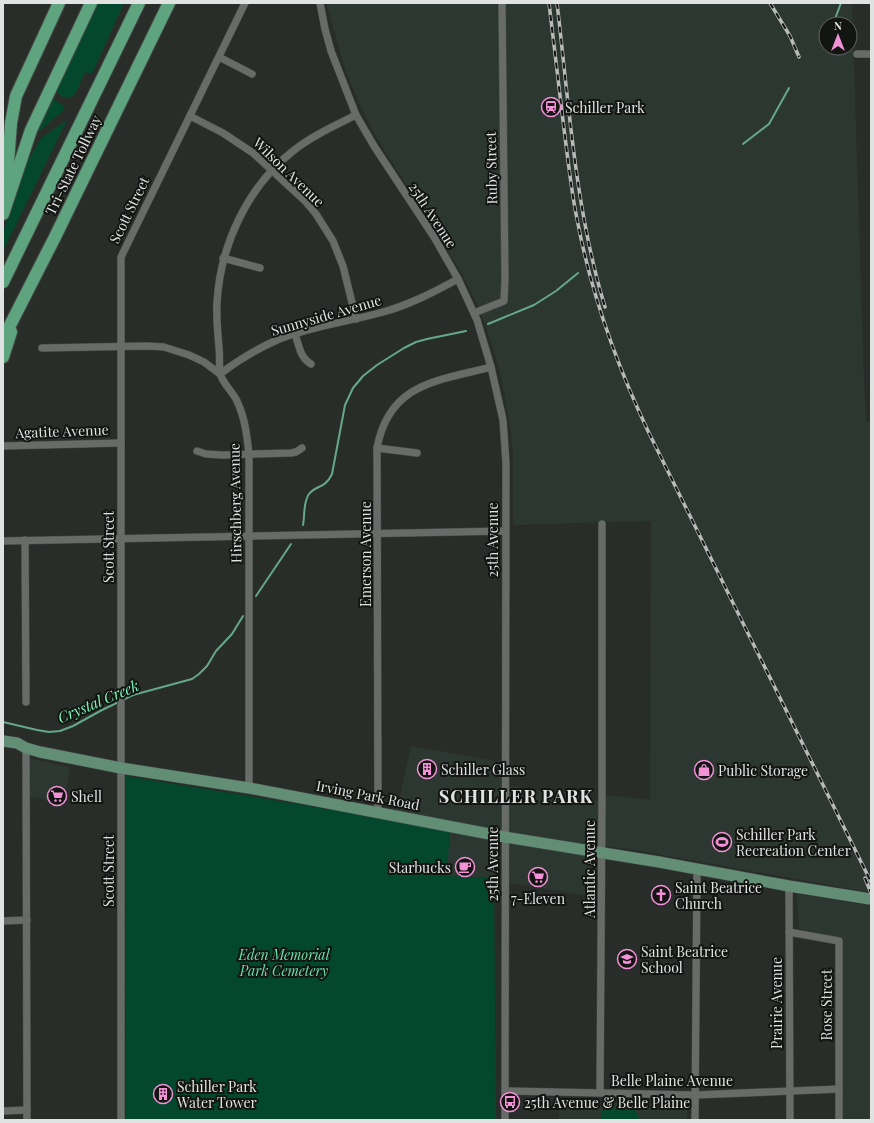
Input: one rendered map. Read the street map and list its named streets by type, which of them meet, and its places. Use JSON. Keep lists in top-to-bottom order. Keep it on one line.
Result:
{"streets":{"highway":["Tri-State Tollway"],"main road":["Irving Park Road"],"street":["Ruby Street","Wilson Avenue","Scott Street","25th Avenue","Sunnyside Avenue","Agatite Avenue","Hirschberg Avenue","Emerson Avenue","Atlantic Avenue","Prairie Avenue","Rose Street","Belle Plaine Avenue"]},"crossings":[["Ruby Street","25th Avenue"],["Wilson Avenue","Scott Street"],["Wilson Avenue","Sunnyside Avenue"],["Wilson Avenue","Hirschberg Avenue"],["Scott Street","Agatite Avenue"],["Scott Street","Irving Park Road"],["25th Avenue","Sunnyside Avenue"],["25th Avenue","Hirschberg Avenue"],["25th Avenue","Emerson Avenue"],["25th Avenue","Irving Park Road"],["25th Avenue","Belle Plaine Avenue"],["Sunnyside Avenue","Hirschberg Avenue"],["Hirschberg Avenue","Irving Park Road"],["Emerson Avenue","Irving Park Road"],["Irving Park Road","Atlantic Avenue"],["Irving Park Road","Prairie Avenue"],["Atlantic Avenue","Belle Plaine Avenue"],["Prairie Avenue","Rose Street"],["Prairie Avenue","Belle Plaine Avenue"],["Rose Street","Belle Plaine Avenue"]],"districts":["SCHILLER PARK"],"water":["Crystal Creek"],"parks":["Eden Memorial Park Cemetery"],"places":{"station":["Schiller Park"],"building":["Schiller Glass","Schiller Park Water Tower"],"shop":["Public Storage"],"supermarket":["Shell","7-Eleven"],"sports":["Schiller Park Recreation Center"],"cafe":["Starbucks"],"church":["Saint Beatrice Church"],"school or university":["Saint Beatrice School"],"bus stop":["25th Avenue & Belle Plaine"]},"north":"top"}
